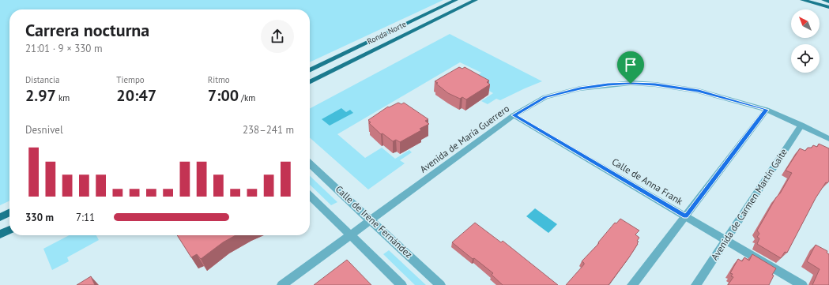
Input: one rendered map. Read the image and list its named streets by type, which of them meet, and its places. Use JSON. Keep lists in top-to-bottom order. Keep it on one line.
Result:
{"streets":{"main road":["Ronda Norte"],"street":["Avenida de María Guerrero","Calle de Anna Frank","Avenida de Carmen Martín Gaite","Calle de Irene Fernández"]},"crossings":[["Avenida de María Guerrero","Calle de Anna Frank"],["Avenida de María Guerrero","Avenida de Carmen Martín Gaite"],["Avenida de María Guerrero","Calle de Irene Fernández"],["Calle de Anna Frank","Avenida de Carmen Martín Gaite"]],"north":"top left","page":{"heading":["Carrera nocturna","21:01 · 9 × 330 m"],"stats":[["Distancia","2.97 km"],["Tiempo","20:47"],["Ritmo","7:00 /km"]],"chart":["Desnivel","238–241 m"],"list":[{"name":"330 m","note":"7:11"}]}}
